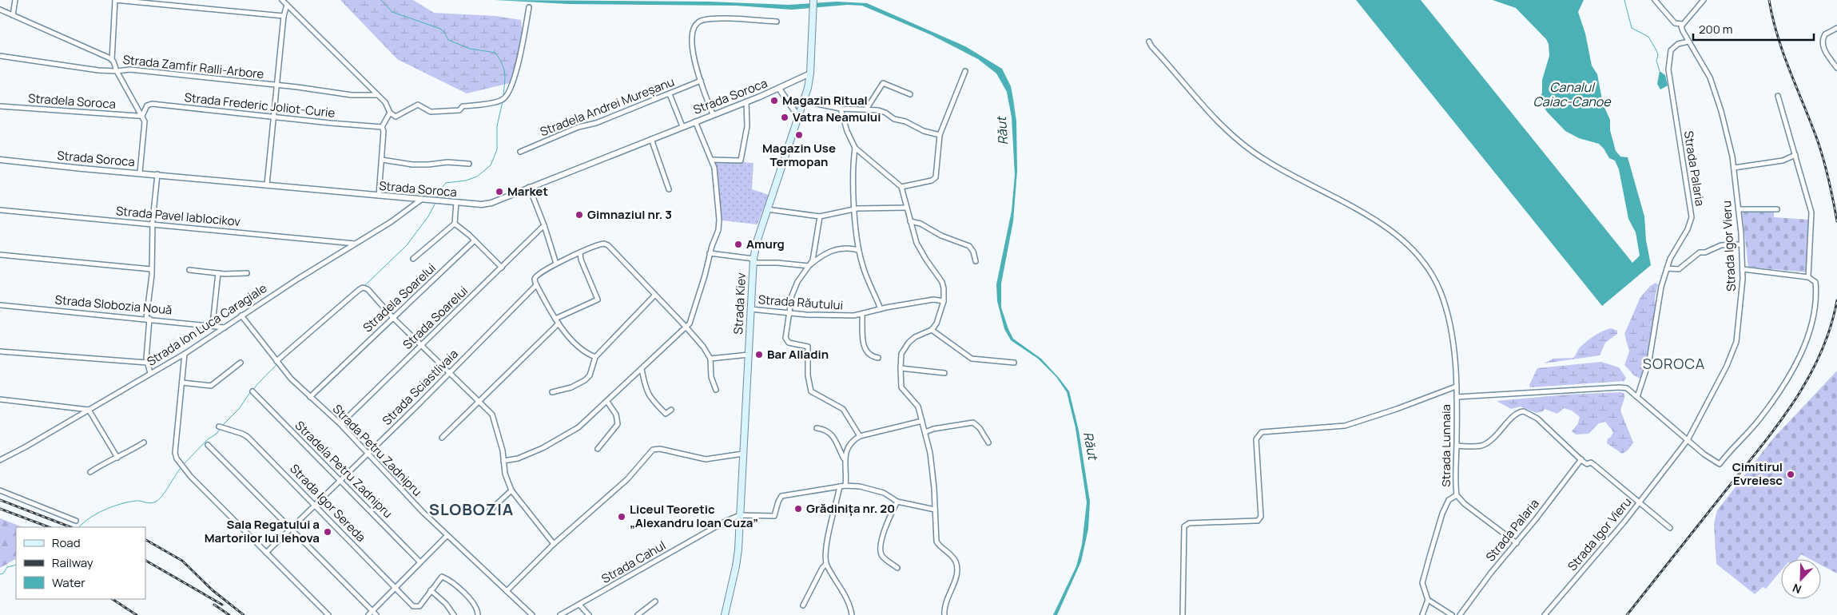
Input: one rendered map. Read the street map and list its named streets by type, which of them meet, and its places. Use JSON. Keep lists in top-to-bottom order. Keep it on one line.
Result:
{"streets":{"main road":["Strada Kiev"],"street":["Strada Zamfir Ralli-Arbore","Strada Soroca","Stradela Sorocа","Strada Frederic Joliot-Curie","Stradela Andrei Mureșanu","Strada Palaria","Strada Pavel Iablocikov","Strada Igor Vieru","Stradela Soarelui","Strada Răutului","Strada Slobozia Nouă","Strada Soarelui","Strada Ion Luca Caragiale","Strada Sciastlivaia","Strada Lunnaia","Strada Petru Zadnipru","Stradela Petru Zadnipru","Strada Igor Sereda","Strada Cahul"]},"crossings":[["Strada Soroca","Strada Kiev"],["Strada Soroca","Strada Ion Luca Caragiale"],["Stradela Sorocа","Strada Frederic Joliot-Curie"],["Strada Palaria","Strada Igor Vieru"],["Strada Palaria","Strada Lunnaia"],["Strada Pavel Iablocikov","Strada Ion Luca Caragiale"],["Stradela Soarelui","Strada Petru Zadnipru"],["Strada Răutului","Strada Kiev"],["Strada Kiev","Strada Cahul"],["Strada Slobozia Nouă","Strada Ion Luca Caragiale"],["Strada Soarelui","Strada Petru Zadnipru"],["Strada Ion Luca Caragiale","Strada Petru Zadnipru"],["Strada Sciastlivaia","Strada Petru Zadnipru"],["Strada Sciastlivaia","Stradela Petru Zadnipru"],["Strada Sciastlivaia","Strada Igor Sereda"]],"districts":["SOROCA","SLOBOZIA"],"water":["Canalul Caiac-Canoe","Răut"],"places":["Magazin Ritual","Vatra Neamului","Magazin Use Termopan","Market","Gimnaziul nr. 3","Amurg","Bar Alladin","Cimitirul Evreiesc","Grădinița nr. 20","Liceul Teoretic „Alexandru Ioan Cuza”","Sala Regatului a Martorilor lui Iehova"],"legend":["Road","Railway","Water"],"scale_bar":"200 m","north":"bottom left"}
